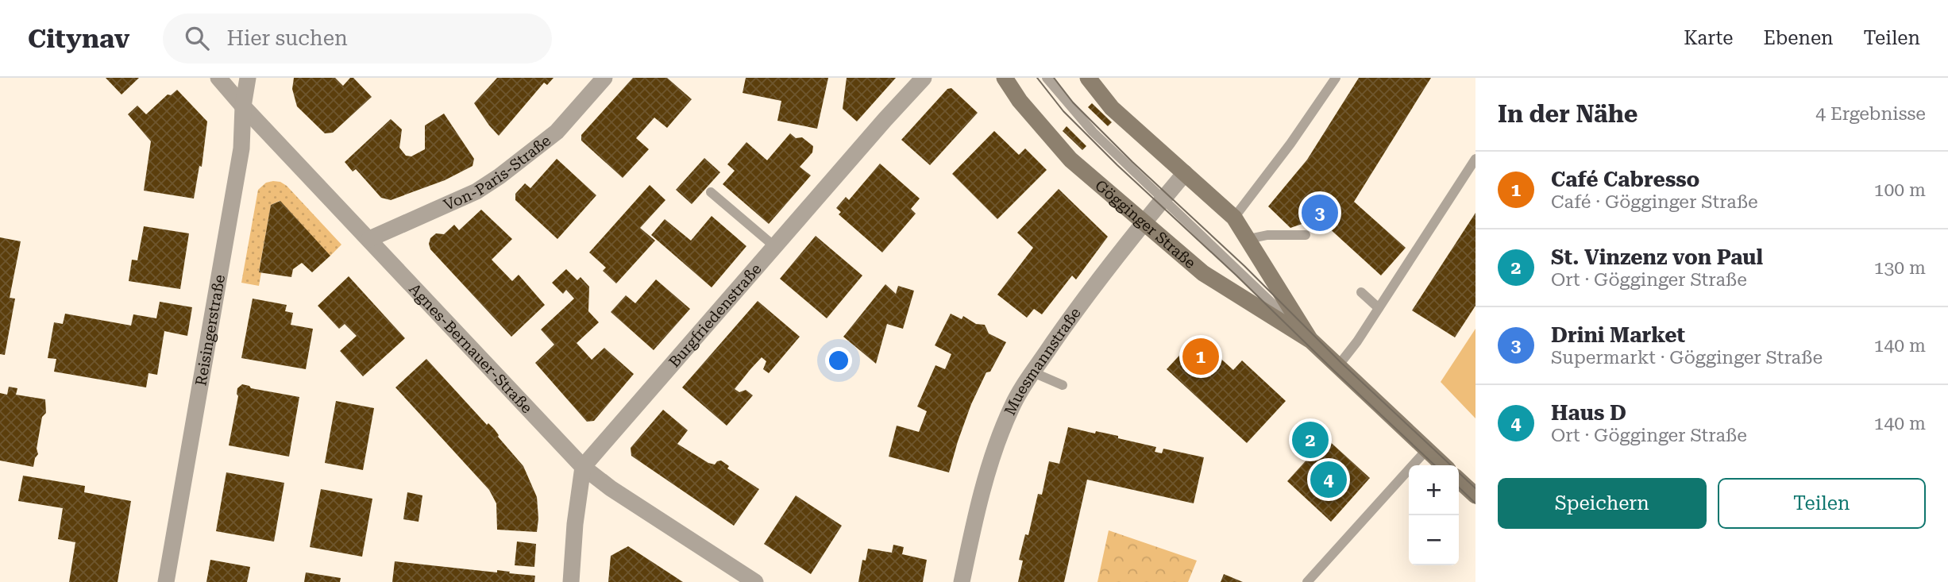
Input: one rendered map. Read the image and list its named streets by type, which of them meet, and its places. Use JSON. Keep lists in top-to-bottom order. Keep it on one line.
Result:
{"streets":{"main road":["Gögginger Straße"],"street":["Von-Paris-Straße","Burgfriedenstraße","Reisingerstraße","Agnes-Bernauer-Straße","Muesmannstraße"]},"crossings":[["Von-Paris-Straße","Agnes-Bernauer-Straße"],["Gögginger Straße","Muesmannstraße"],["Burgfriedenstraße","Agnes-Bernauer-Straße"],["Reisingerstraße","Agnes-Bernauer-Straße"]],"page":{"header":"Citynav","search":"Hier suchen","nav":["Karte","Ebenen","Teilen"],"heading":["In der Nähe","4 Ergebnisse"],"list":[{"mark":"1","name":"Café Cabresso","note":"Café · Gögginger Straße","value":"100 m"},{"mark":"2","name":"St. Vinzenz von Paul","note":"Ort · Gögginger Straße","value":"130 m"},{"mark":"3","name":"Drini Market","note":"Supermarkt · Gögginger Straße","value":"140 m"},{"mark":"4","name":"Haus D","note":"Ort · Gögginger Straße","value":"140 m"}],"pins":["3","1","2","4"],"buttons":["Speichern","Teilen"],"map_buttons":["+","−"]}}
